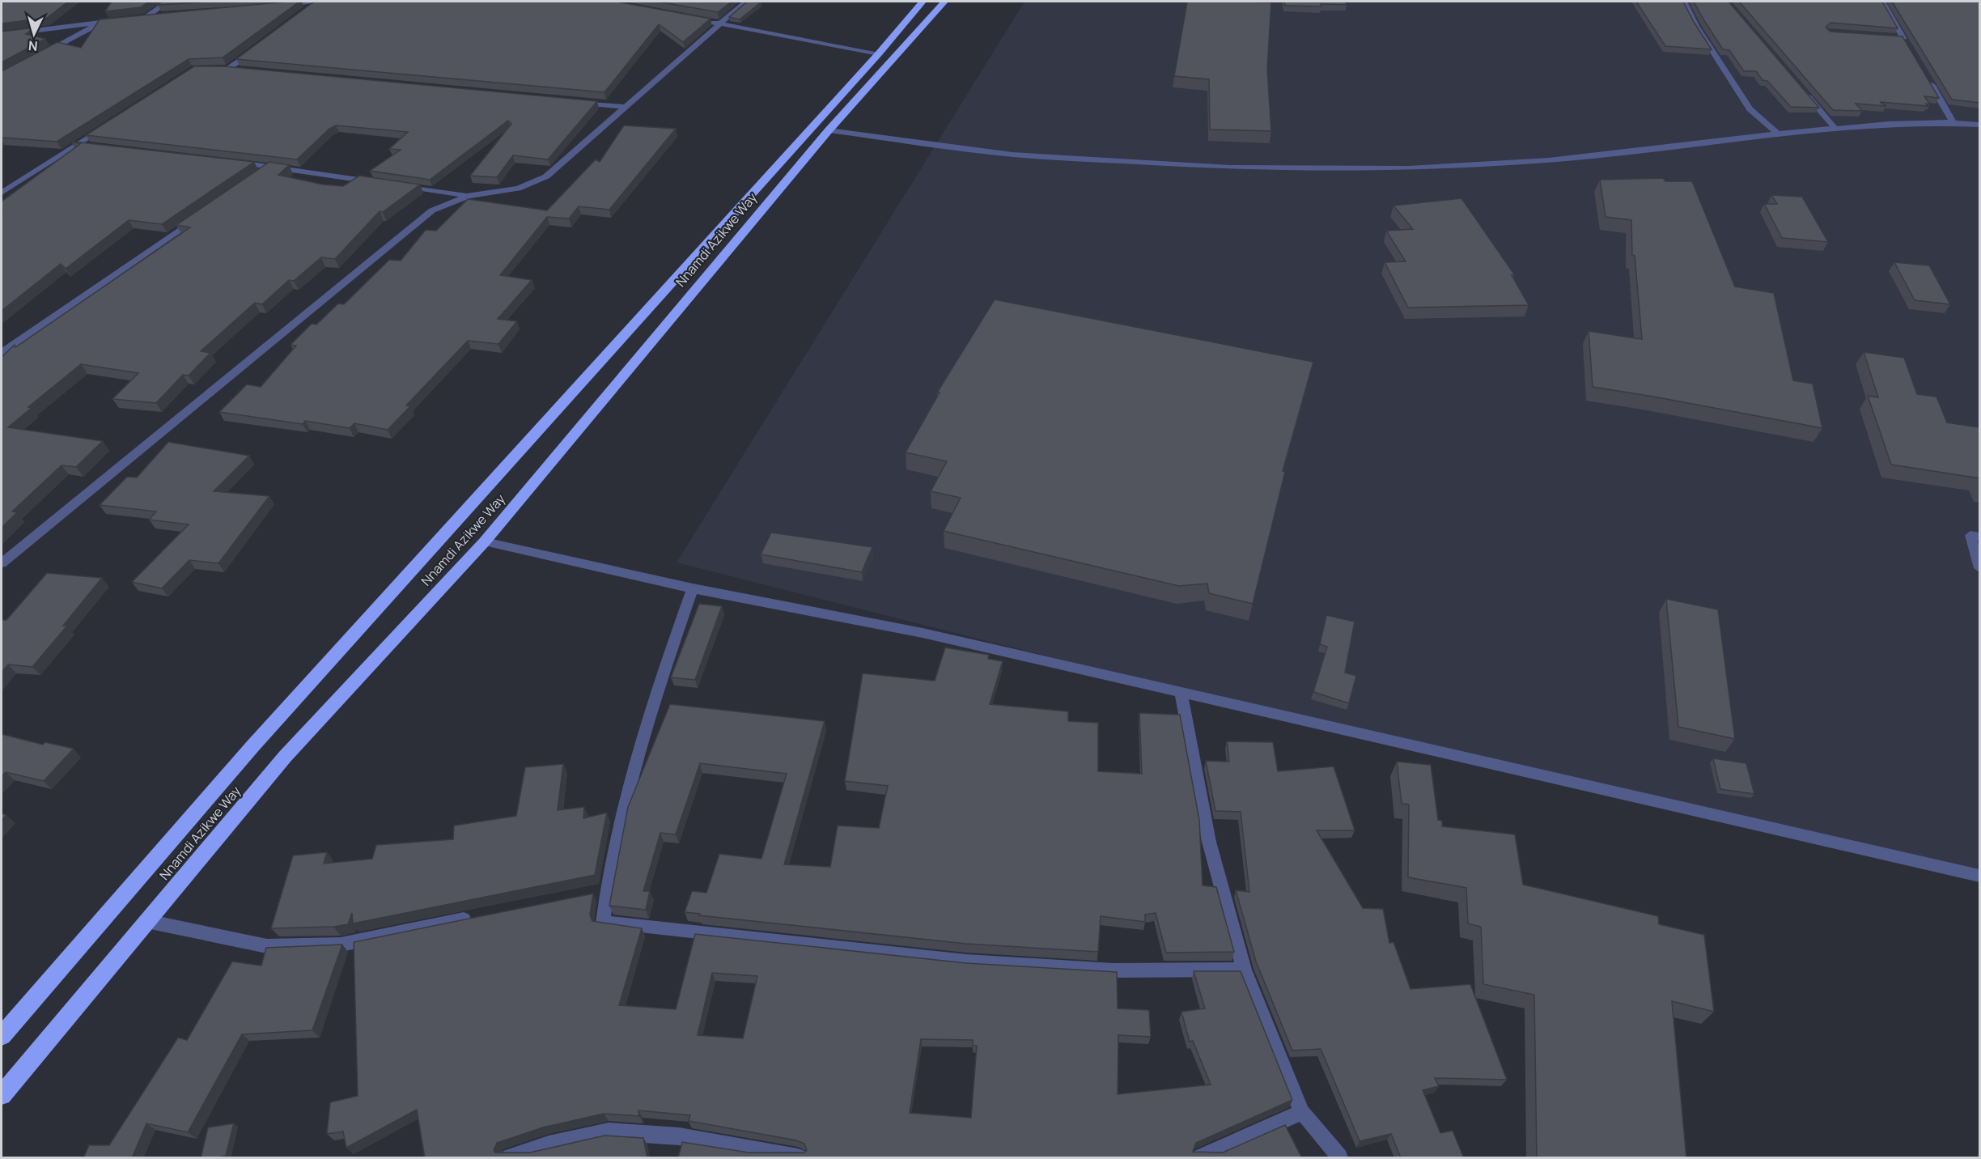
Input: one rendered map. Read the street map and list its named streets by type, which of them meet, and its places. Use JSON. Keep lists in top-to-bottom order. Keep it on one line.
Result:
{"streets":{"highway":["Nnamdi Azikwe Way"]},"north":"bottom"}
